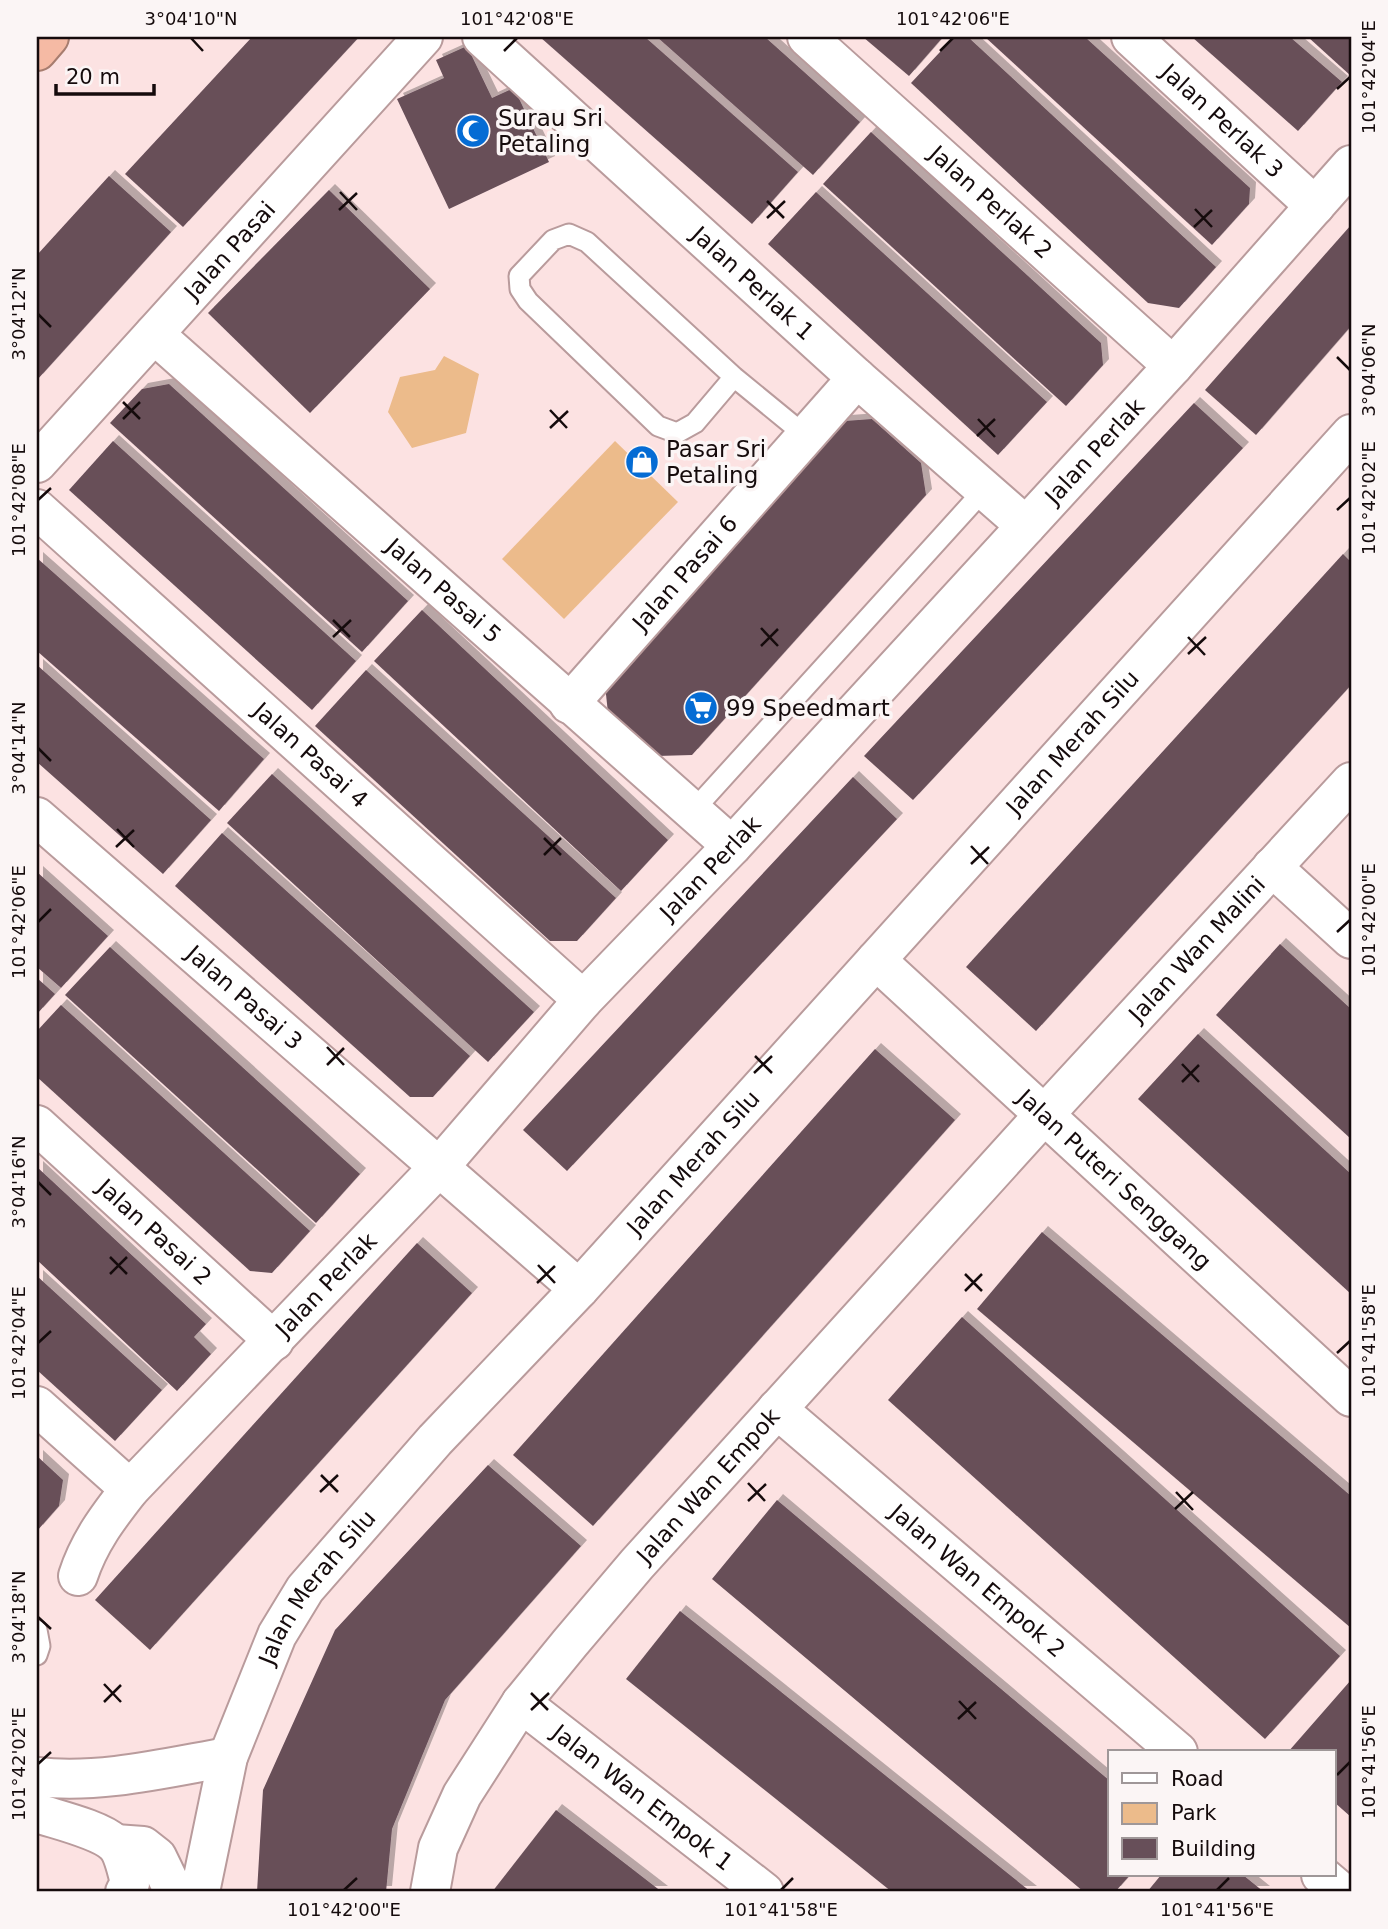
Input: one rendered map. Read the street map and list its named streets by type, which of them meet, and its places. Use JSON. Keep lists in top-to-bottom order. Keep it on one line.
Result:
{"streets":{"street":["Jalan Perlak 3","Jalan Perlak 2","Jalan Pasai","Jalan Perlak 1","Jalan Perlak","Jalan Pasai 6","Jalan Pasai 5","Jalan Merah Silu","Jalan Pasai 4","Jalan Wan Malini","Jalan Pasai 3","Jalan Puteri Senggang","Jalan Pasai 2","Jalan Wan Empok","Jalan Wan Empok 2","Jalan Wan Empok 1"]},"crossings":[["Jalan Perlak 3","Jalan Perlak"],["Jalan Perlak 2","Jalan Perlak"],["Jalan Pasai","Jalan Pasai 5"],["Jalan Perlak 1","Jalan Perlak"],["Jalan Perlak 1","Jalan Pasai 6"],["Jalan Perlak","Jalan Pasai 5"],["Jalan Perlak","Jalan Pasai 4"],["Jalan Perlak","Jalan Pasai 3"],["Jalan Perlak","Jalan Pasai 2"],["Jalan Pasai 6","Jalan Pasai 5"],["Jalan Merah Silu","Jalan Pasai 3"],["Jalan Merah Silu","Jalan Puteri Senggang"],["Jalan Wan Malini","Jalan Puteri Senggang"],["Jalan Wan Malini","Jalan Wan Empok"],["Jalan Puteri Senggang","Jalan Wan Empok"],["Jalan Wan Empok","Jalan Wan Empok 2"],["Jalan Wan Empok","Jalan Wan Empok 1"]],"places":{"mosque":["Surau Sri Petaling"],"shop":["Pasar Sri Petaling"],"supermarket":["99 Speedmart"]},"legend":["Road","Park","Building"],"scale_bar":"20 m","coordinates":["3°04'10\"N","101°42'08\"E","101°42'06\"E","101°42'04\"E","3°04'12\"N","3°04'06\"N","101°42'02\"E","3°04'14\"N","101°42'00\"E","3°04'16\"N","101°41'58\"E","3°04'18\"N","101°41'56\"E"]}
